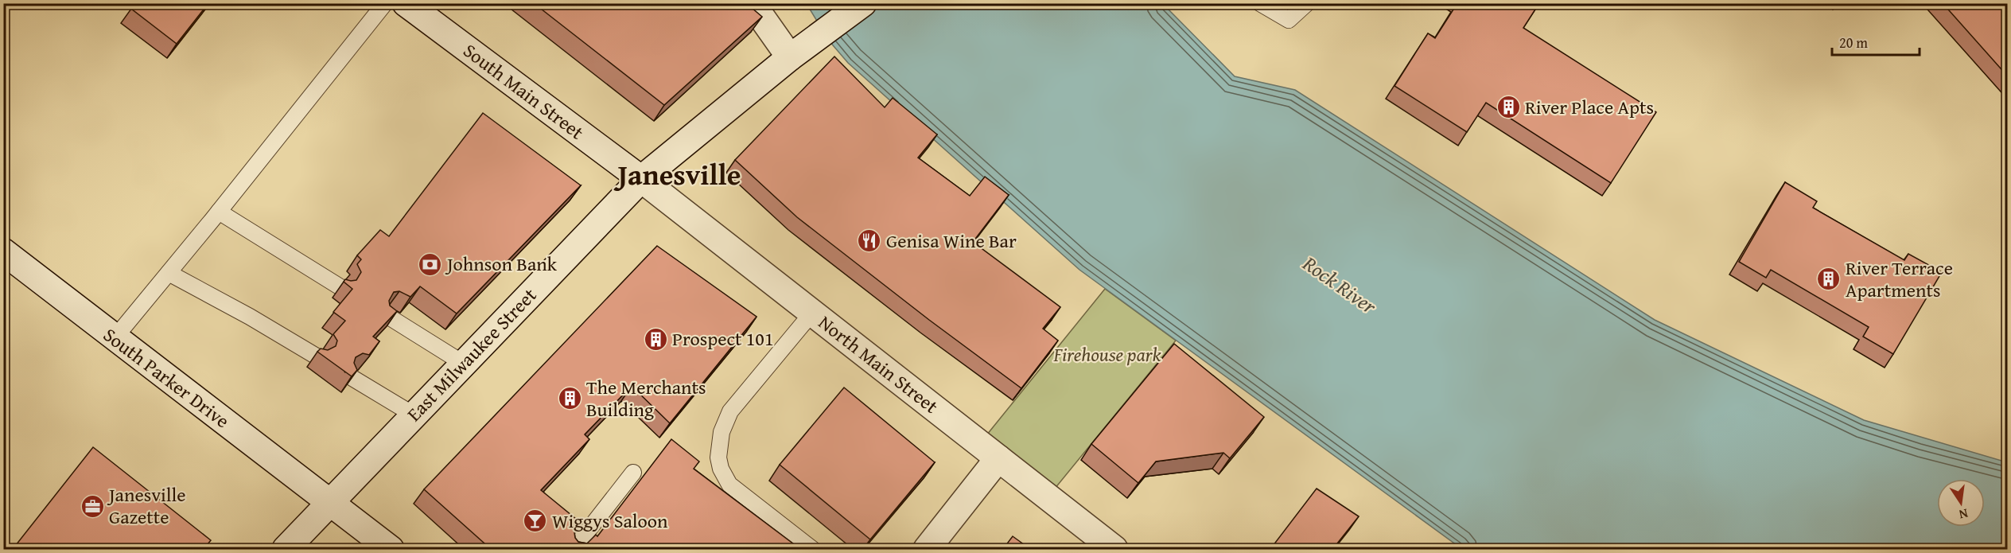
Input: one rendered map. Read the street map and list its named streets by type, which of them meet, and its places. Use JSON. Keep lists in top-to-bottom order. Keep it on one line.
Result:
{"streets":{"main road":["South Main Street","East Milwaukee Street","North Main Street","South Parker Drive"]},"crossings":[["South Main Street","East Milwaukee Street"],["South Main Street","North Main Street"],["East Milwaukee Street","North Main Street"],["East Milwaukee Street","South Parker Drive"]],"districts":["Janesville"],"water":["Rock River"],"parks":["Firehouse park"],"places":{"building":["River Place Apts","River Terrace Apartments","Prospect 101","The Merchants Building"],"restaurant":["Genisa Wine Bar"],"bank":["Johnson Bank"],"office":["Janesville Gazette"],"bar":["Wiggys Saloon"]},"scale_bar":"20 m","north":"bottom"}
